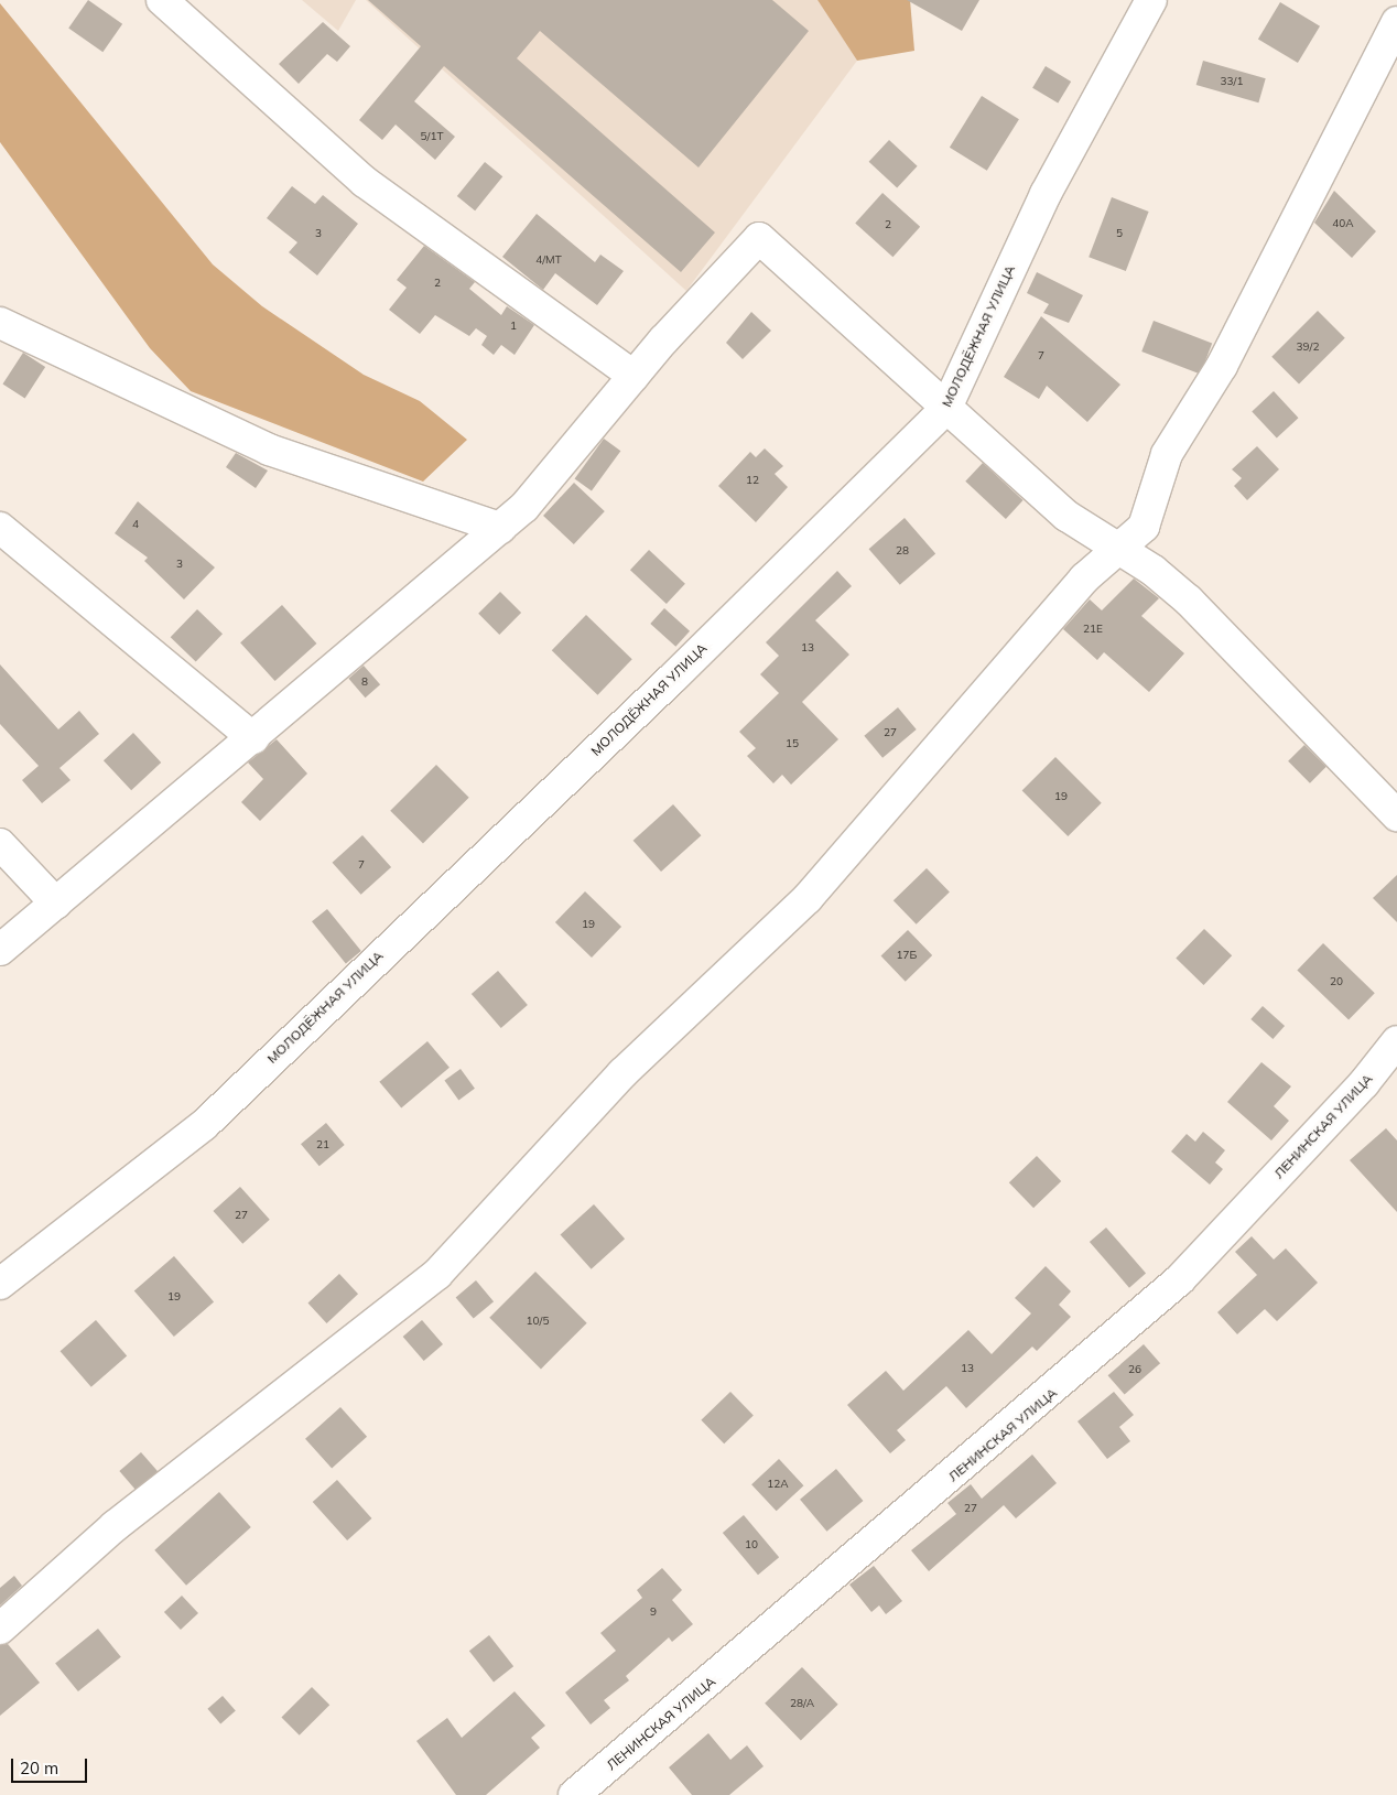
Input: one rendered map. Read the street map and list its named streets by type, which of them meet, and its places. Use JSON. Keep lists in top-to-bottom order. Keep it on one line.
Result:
{"streets":{"street":["МОЛОДЁЖНАЯ УЛИЦА","ЛЕНИНСКАЯ УЛИЦА"]},"house_numbers":["33/1","5/1Т","40А","2","3","5","4/МТ","2","1","39/2","7","12","4","28","3","21Е","13","8","27","15","19","7","19","17Б","20","21","27","19","10/5","13","26","12А","27","10","9","28/А"],"scale_bar":"20 m"}
